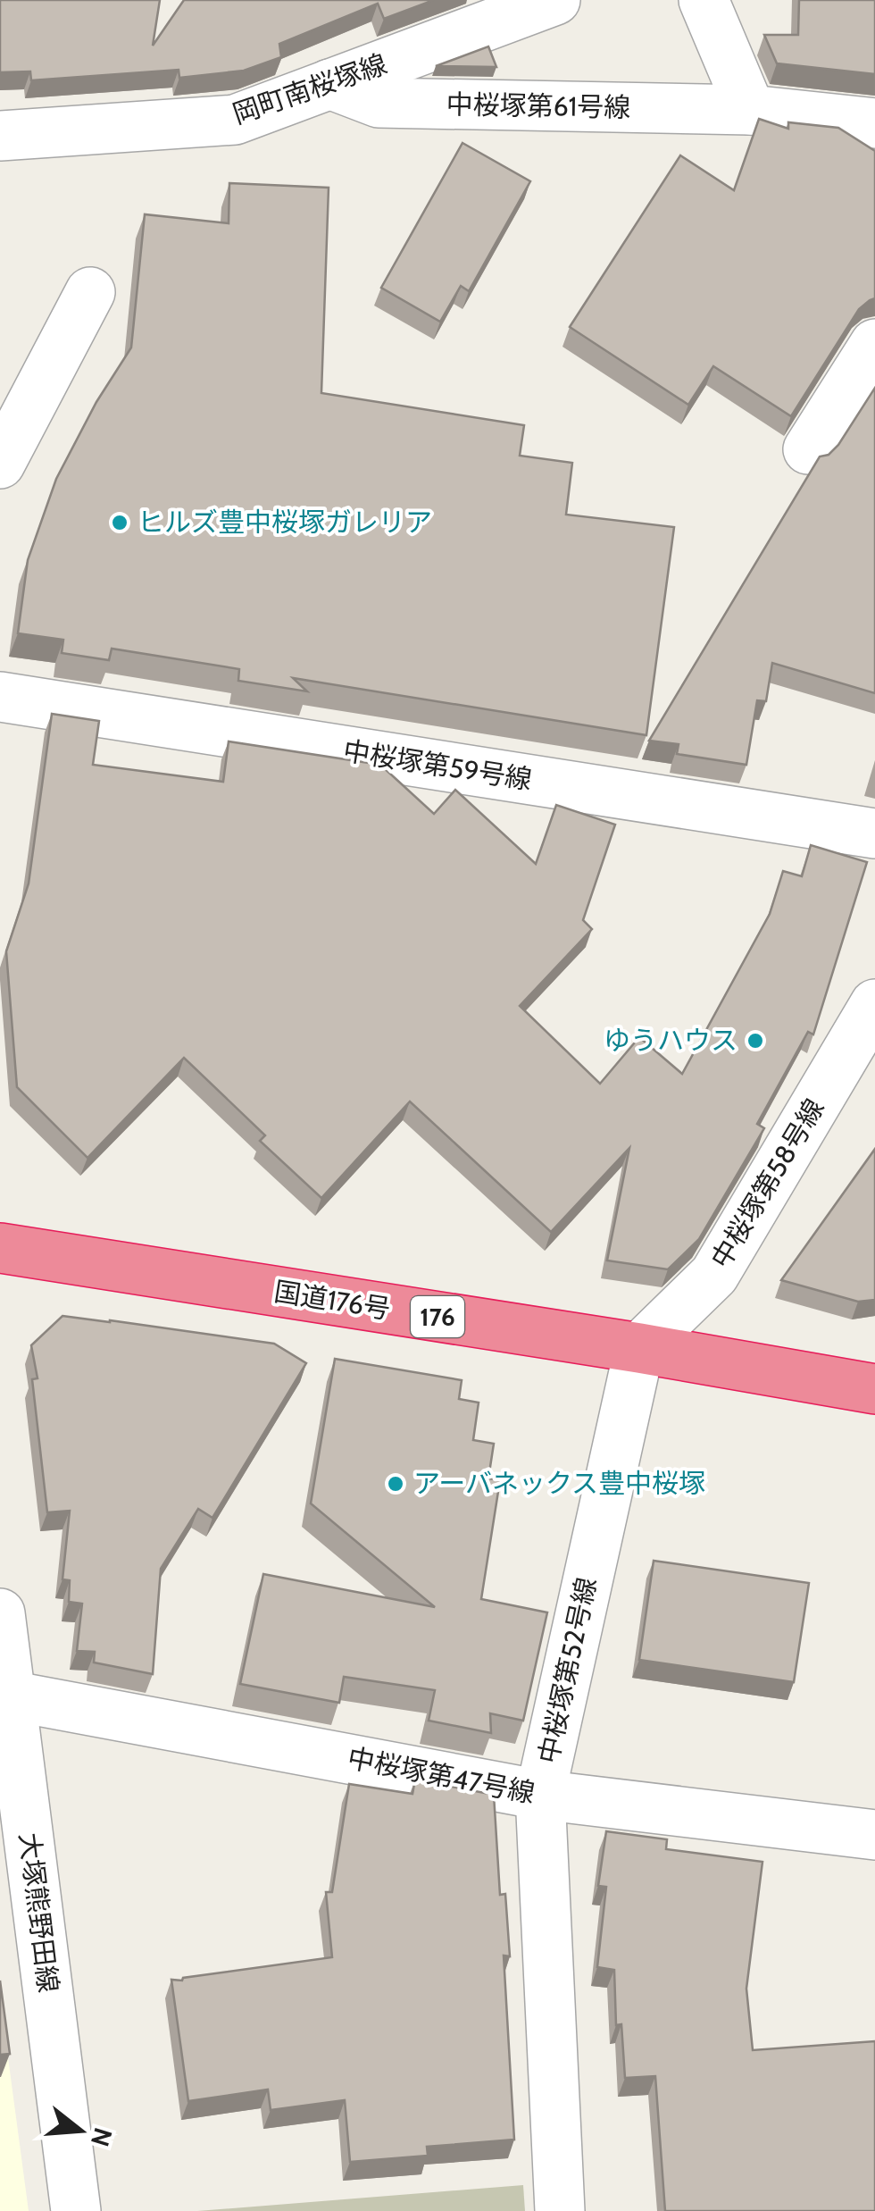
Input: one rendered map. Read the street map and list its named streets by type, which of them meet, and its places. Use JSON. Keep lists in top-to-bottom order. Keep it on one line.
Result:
{"streets":{"highway":["国道176号","176"],"street":["岡町南桜塚線","中桜塚第61号線","中桜塚第59号線","中桜塚第58号線","中桜塚第52号線","中桜塚第47号線","大塚熊野田線"]},"crossings":[["岡町南桜塚線","中桜塚第61号線"],["中桜塚第58号線","国道176号"],["中桜塚第58号線","中桜塚第52号線"],["国道176号","中桜塚第52号線"],["中桜塚第52号線","中桜塚第47号線"],["中桜塚第47号線","大塚熊野田線"]],"places":["ヒルズ豊中桜塚ガレリア","ゆうハウス","アーバネックス豊中桜塚"],"north":"right"}
